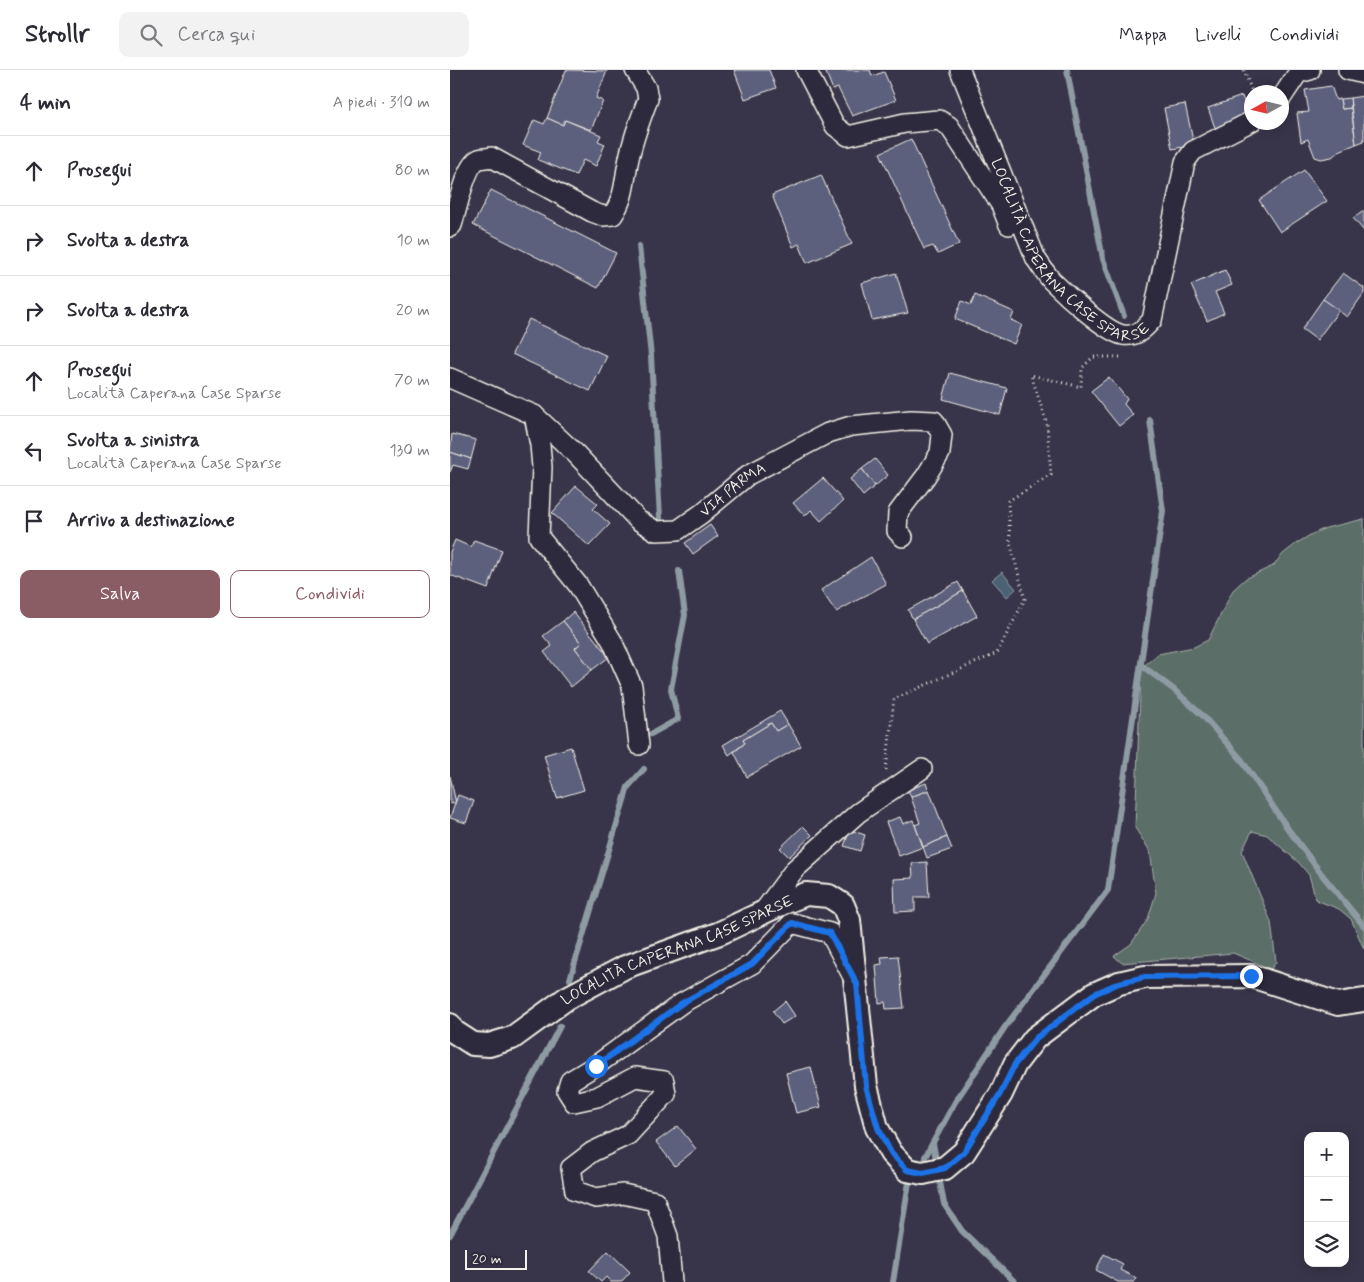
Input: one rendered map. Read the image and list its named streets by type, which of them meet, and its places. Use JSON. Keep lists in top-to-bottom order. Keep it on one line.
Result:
{"streets":{"street":["LOCALITÀ CAPERANA CASE SPARSE","VIA PARMA"]},"scale_bar":"20 m","north":"left","page":{"header":"Strollr","search":"Cerca qui","nav":["Mappa","Livelli","Condividi"],"heading":["4 min","A piedi · 310 m"],"list":[["Prosegui","80 m"],["Svolta a destra","10 m"],["Svolta a destra","20 m"],["Prosegui","Località Caperana Case Sparse","70 m"],["Svolta a sinistra","Località Caperana Case Sparse","130 m"],"Arrivo a destinazione"],"buttons":["Salva","Condividi"],"map_buttons":["+","−"],"scale":"20 m"}}
